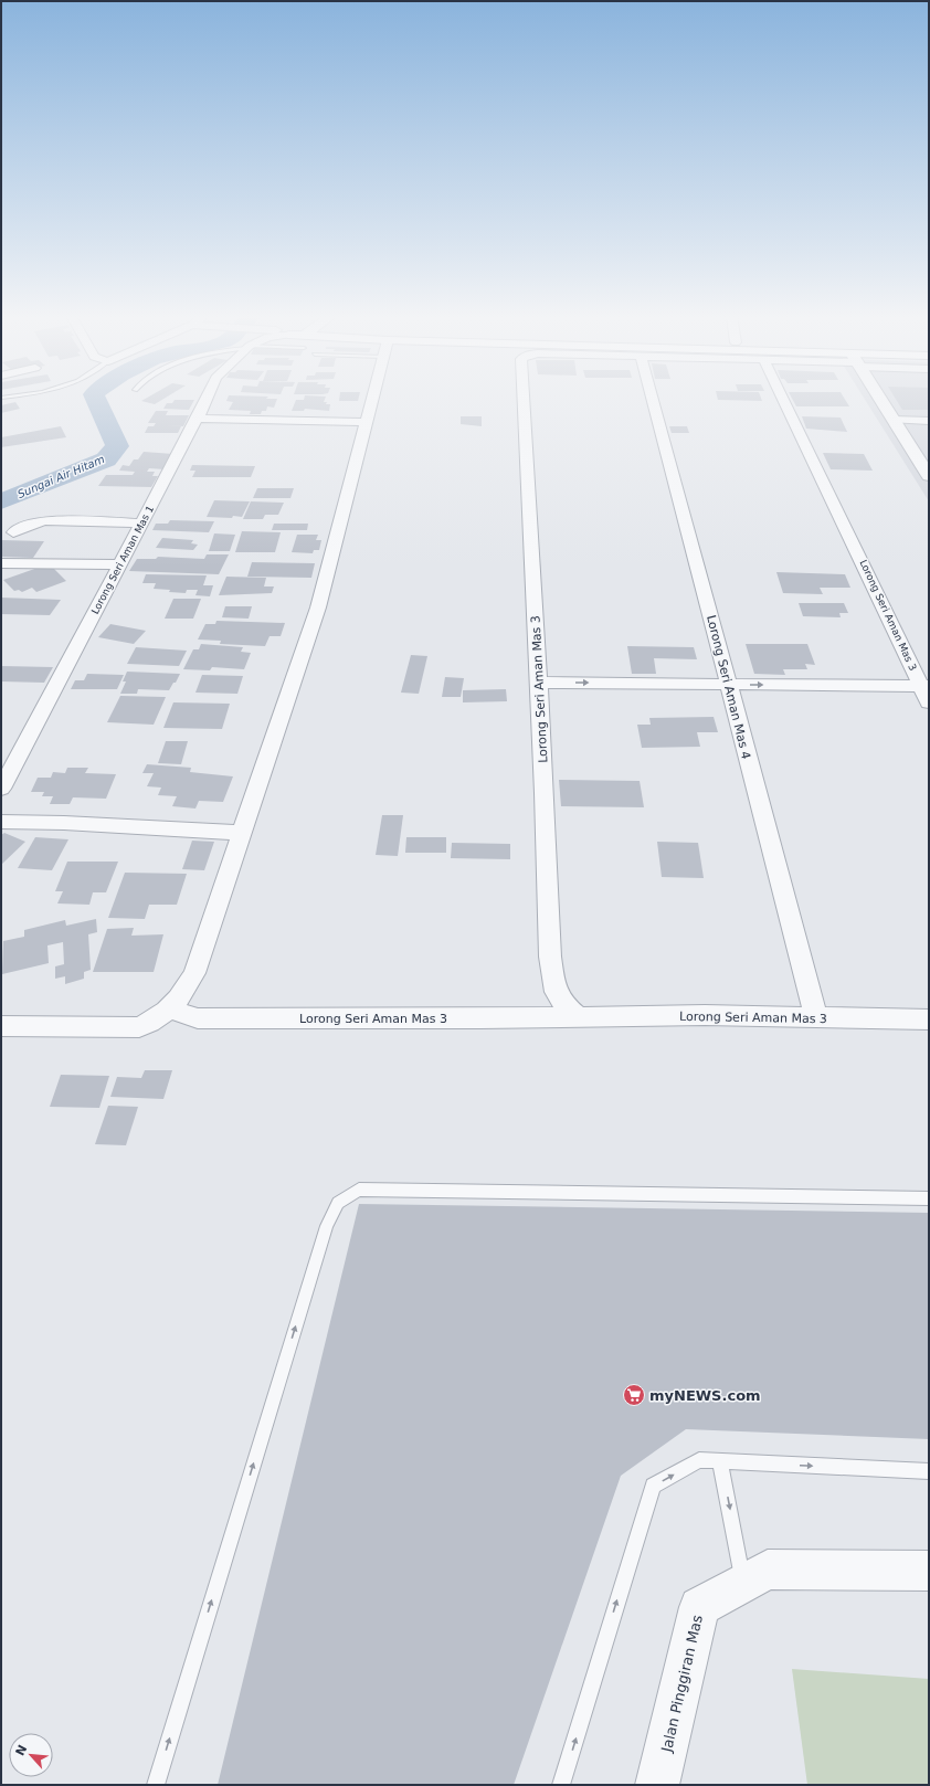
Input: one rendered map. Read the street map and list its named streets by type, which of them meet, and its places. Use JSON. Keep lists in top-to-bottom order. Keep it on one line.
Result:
{"streets":{"street":["Lorong Seri Aman Mas 1","Lorong Seri Aman Mas 3","Lorong Seri Aman Mas 4","Jalan Pinggiran Mas"]},"crossings":[["Lorong Seri Aman Mas 3","Lorong Seri Aman Mas 4"]],"water":["Sungai Air Hitam"],"places":{"supermarket":["myNEWS.com"]},"north":"top left"}
